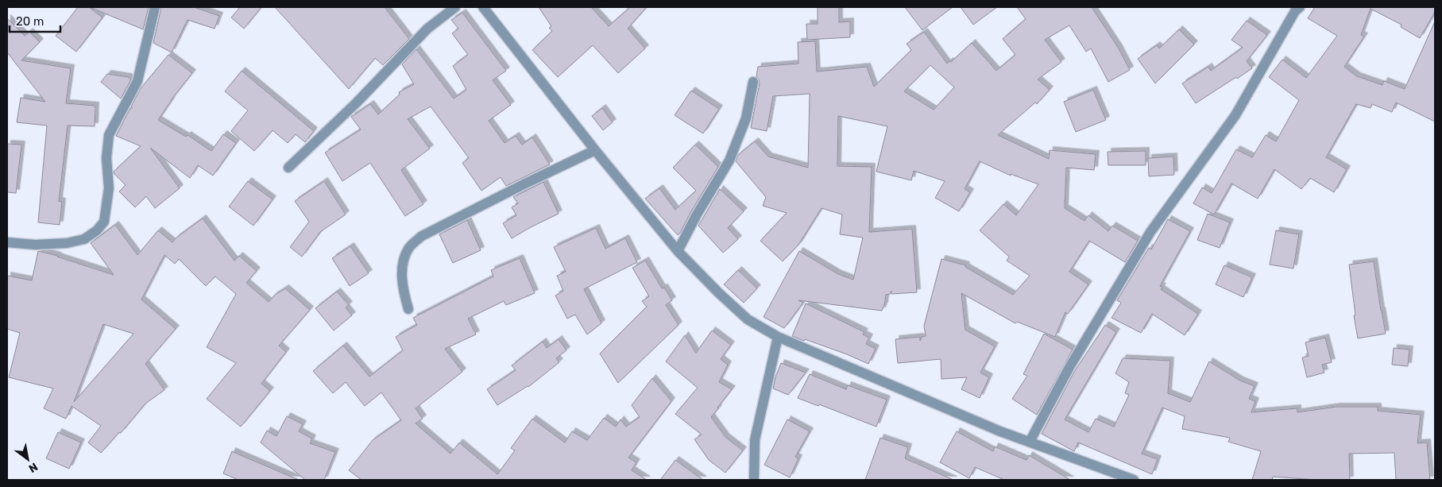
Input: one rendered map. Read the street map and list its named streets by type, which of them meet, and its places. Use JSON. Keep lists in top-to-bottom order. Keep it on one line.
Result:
{"scale_bar":"20 m","north":"bottom right"}
